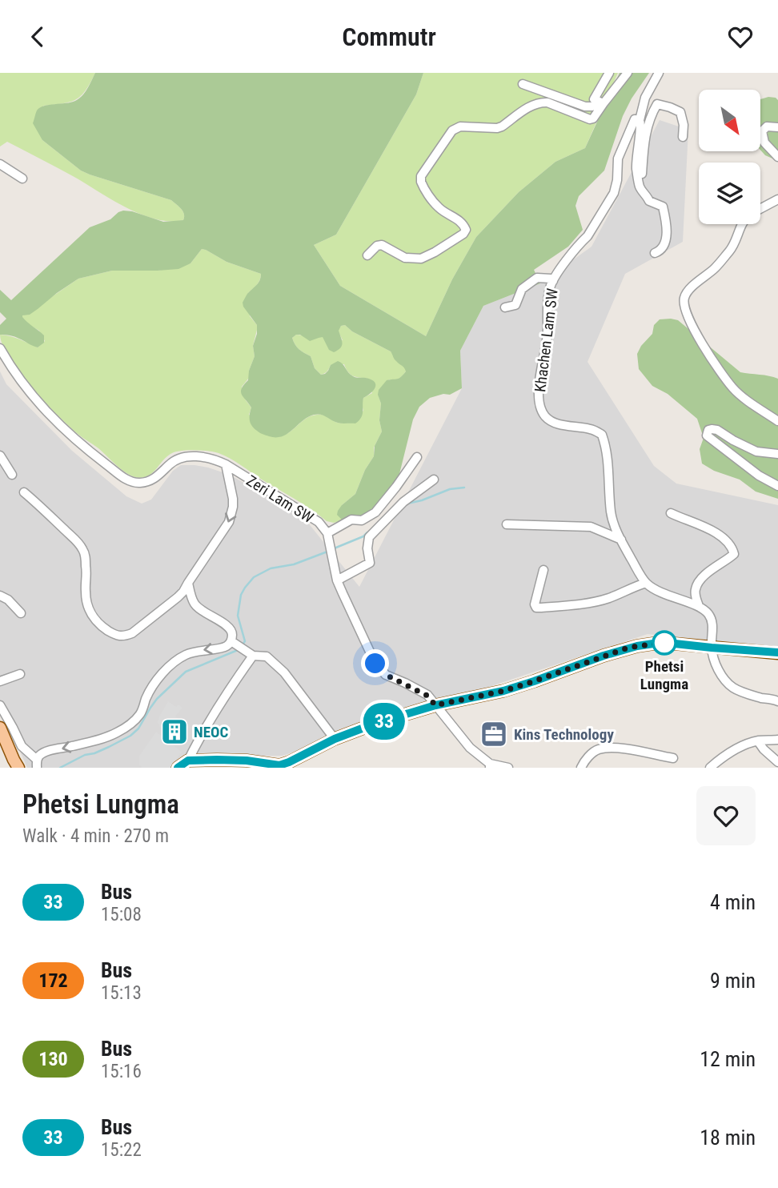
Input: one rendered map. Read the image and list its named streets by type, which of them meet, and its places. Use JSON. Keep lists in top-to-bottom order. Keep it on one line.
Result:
{"streets":{"street":["Khachen Lam SW","Zeri Lam SW"]},"places":{"other":["Phetsi Lungma"],"building":["NEOC"],"office":["Kins Technology"]},"lines":["bus line 33"],"north":"bottom right","page":{"header":"Commutr","on_map":"33","heading":["Phetsi Lungma","Walk · 4 min · 270 m"],"list":[{"mark":"33","name":"Bus","note":"15:08","value":"4 min"},{"mark":"172","name":"Bus","note":"15:13","value":"9 min"},{"mark":"130","name":"Bus","note":"15:16","value":"12 min"},{"mark":"33","name":"Bus","note":"15:22","value":"18 min"}]}}
